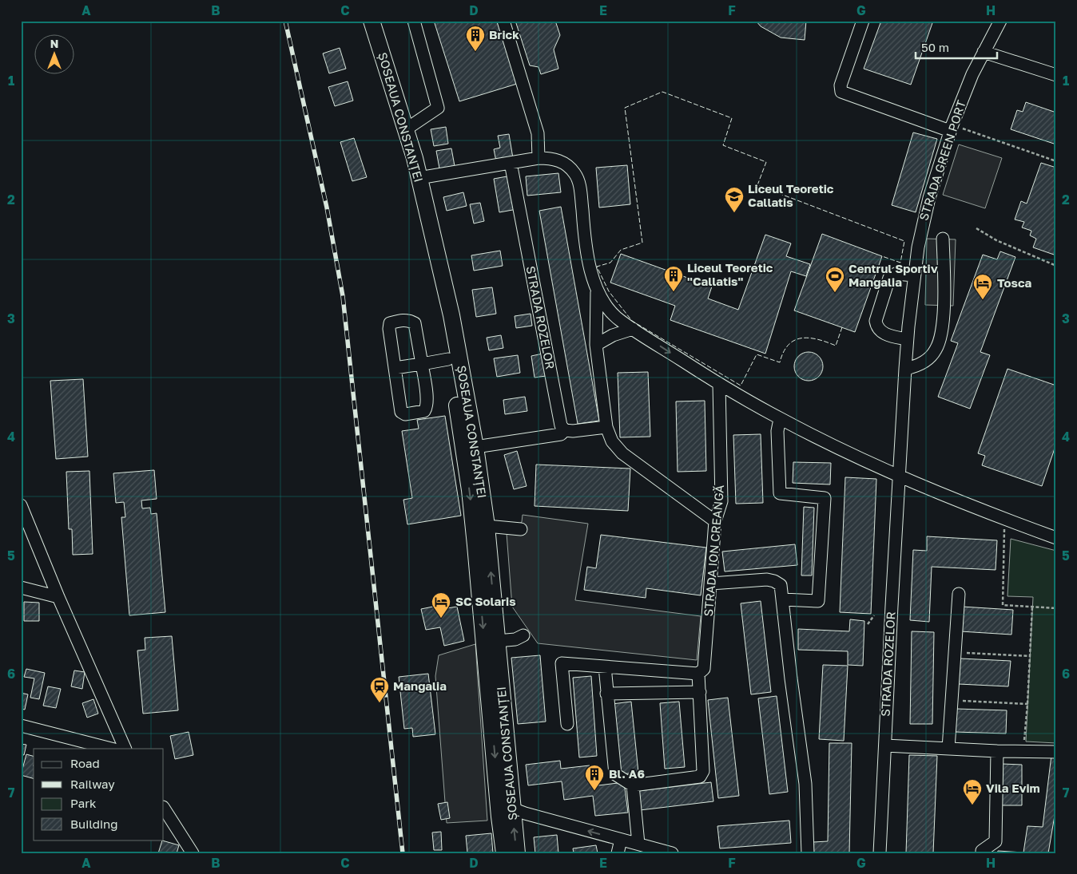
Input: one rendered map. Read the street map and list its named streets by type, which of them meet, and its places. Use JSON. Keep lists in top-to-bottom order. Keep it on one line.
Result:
{"streets":{"main road":["ȘOSEAUA CONSTANȚEI"],"street":["STRADA GREEN PORT","STRADA ROZELOR","STRADA ION CREANGĂ"]},"crossings":[["STRADA GREEN PORT","STRADA ROZELOR"]],"places":{"building":["Brick","Liceul Teoretic \"Callatis\"","Bl. A6"],"school or university":["Liceul Teoretic Callatis"],"sports":["Centrul Sportiv Mangalia"],"hotel":["Tosca","SC Solaris","Vila Evim"],"station":["Mangalia"]},"legend":["Road","Railway","Park","Building"],"scale_bar":"50 m","north":"top","grid":{"columns":["A","B","C","D","E","F","G","H"],"rows":["1","2","3","4","5","6","7"]}}
